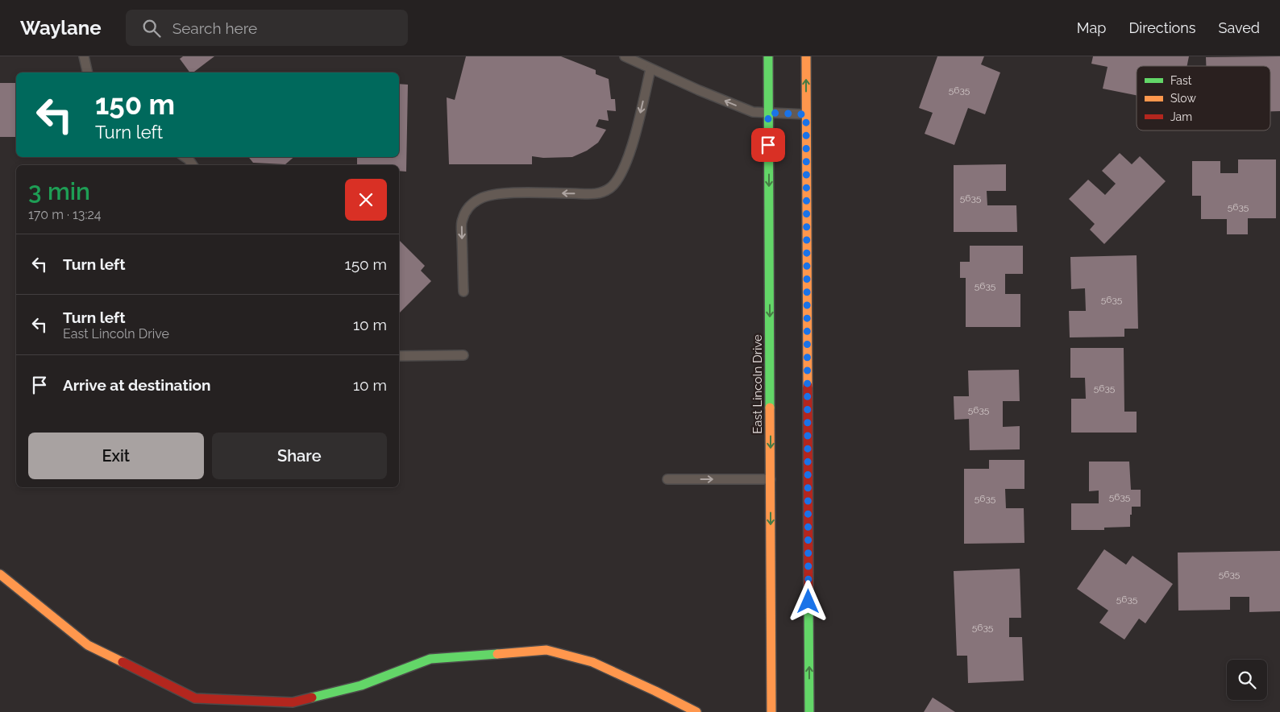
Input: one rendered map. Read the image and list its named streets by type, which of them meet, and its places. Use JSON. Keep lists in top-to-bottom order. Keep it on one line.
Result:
{"streets":{"main road":["East Lincoln Drive"]},"house_numbers":["5635","5635","5635","5635","5635","5635","5635","5635","5635","5635","5635","5635"],"legend":["Fast","Slow","Jam"],"page":{"header":"Waylane","search":"Search here","nav":["Map","Directions","Saved"],"turn":["150 m","Turn left"],"heading":["3 min","170 m · 13:24"],"list":[{"name":"Turn left","value":"150 m"},{"name":"Turn left","note":"East Lincoln Drive","value":"10 m"},{"name":"Arrive at destination","value":"10 m"}],"buttons":["Exit","Share"]}}
